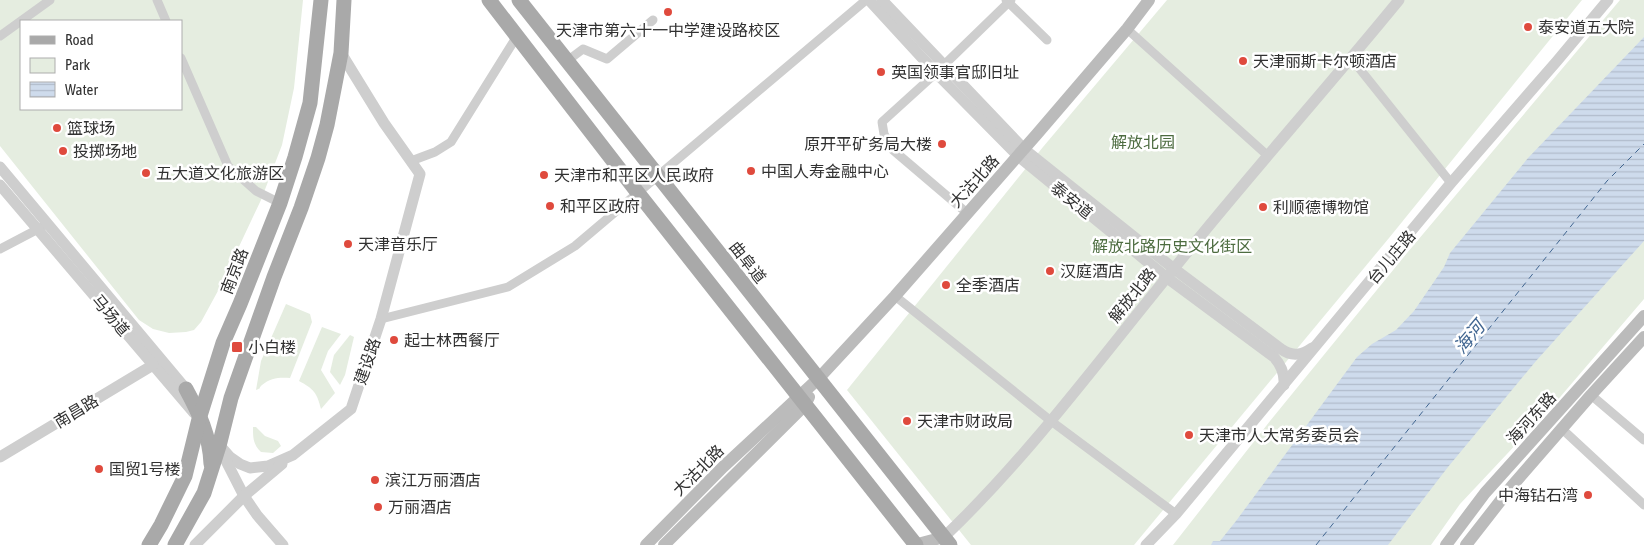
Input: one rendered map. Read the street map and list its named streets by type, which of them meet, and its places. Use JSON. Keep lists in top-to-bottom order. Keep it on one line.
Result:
{"streets":{"main road":["大沽北路","曲阜道","南京路","海河东路"],"street":["泰安道","台儿庄路","解放北路","马场道","建设路","南昌路"]},"crossings":[["大沽北路","泰安道"],["大沽北路","曲阜道"],["泰安道","台儿庄路"],["泰安道","解放北路"],["曲阜道","解放北路"],["南京路","马场道"],["马场道","建设路"],["马场道","南昌路"]],"water":["海河"],"parks":["解放北园","解放北路历史文化街区"],"places":{"other":["天津市第六十一中学建设路校区","泰安道五大院","天津丽斯卡尔顿酒店","英国领事官邸旧址","篮球场","原开平矿务局大楼","投掷场地","中国人寿金融中心","五大道文化旅游区","天津市和平区人民政府","和平区政府","利顺德博物馆","天津音乐厅","汉庭酒店","全季酒店","起士林西餐厅","天津市财政局","天津市人大常务委员会","国贸1号楼","滨江万丽酒店","中海钻石湾","万丽酒店"],"transit":["小白楼"]},"legend":["Road","Park","Water"]}
